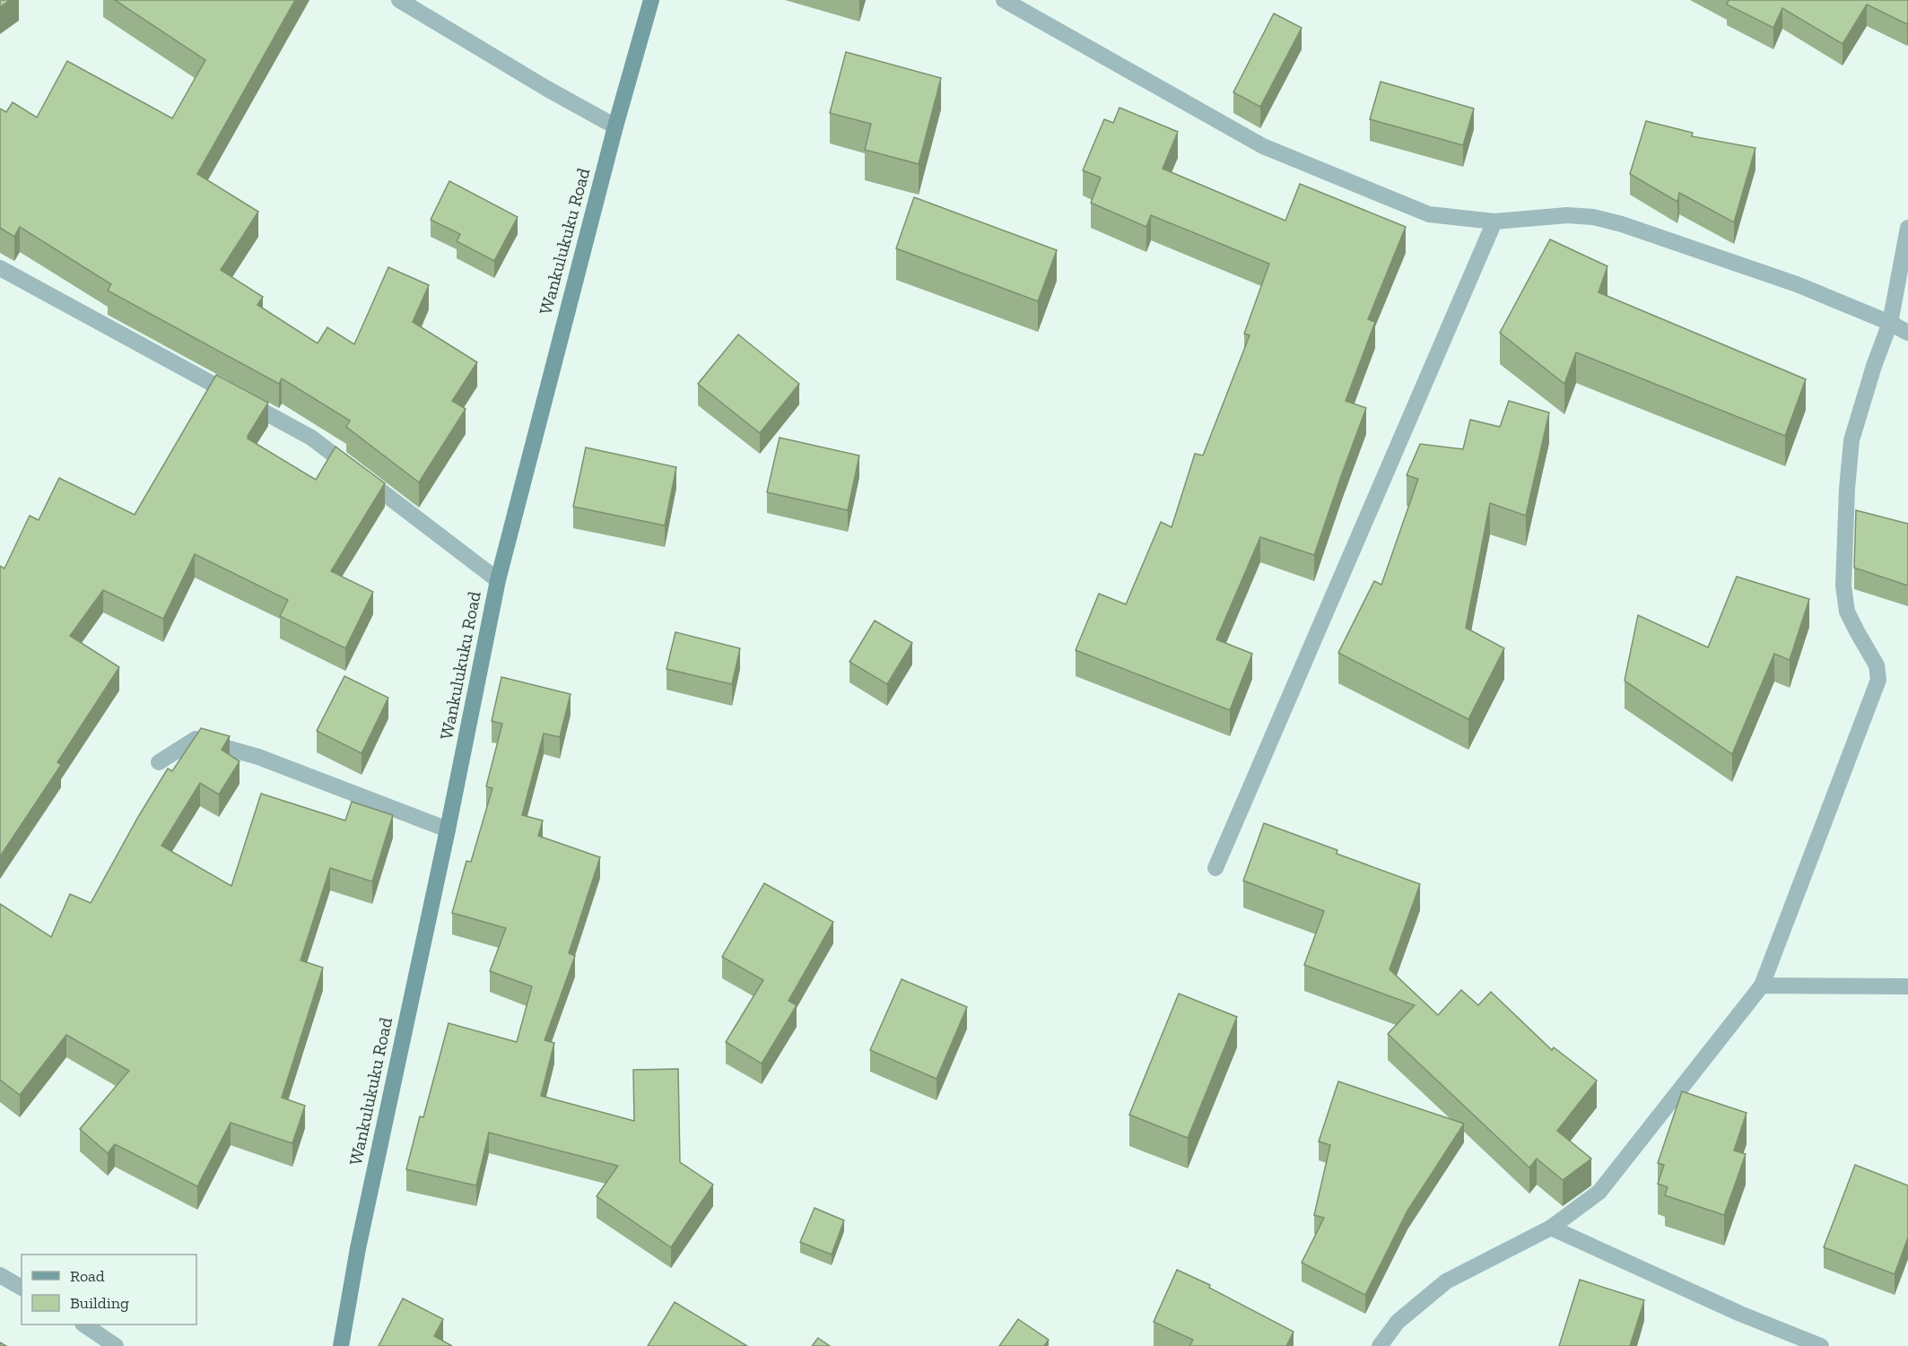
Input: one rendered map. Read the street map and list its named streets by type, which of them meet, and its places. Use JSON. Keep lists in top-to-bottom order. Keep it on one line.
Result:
{"streets":{"main road":["Wankulukuku Road"]},"legend":["Road","Building"]}
